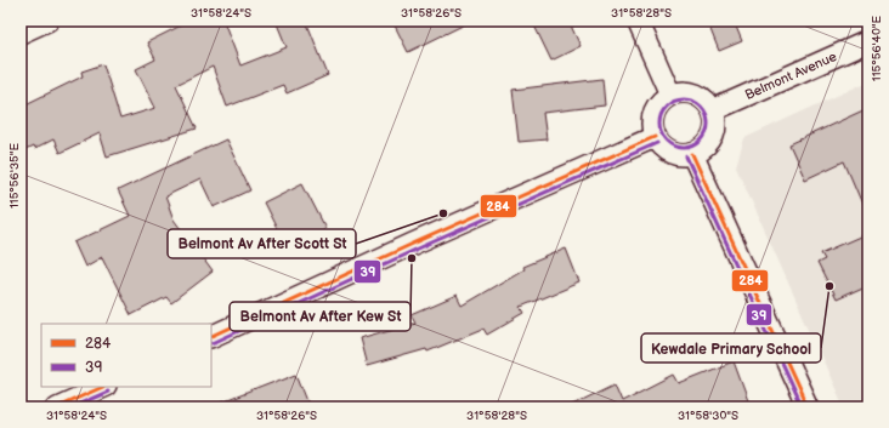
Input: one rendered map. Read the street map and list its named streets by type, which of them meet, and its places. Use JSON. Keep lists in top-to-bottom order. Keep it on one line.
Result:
{"streets":{"street":["Belmont Avenue"]},"places":["Belmont Av After Scott St","Belmont Av After Kew St","Kewdale Primary School"],"lines":["transit line 39","transit line 284"],"legend":["284","39"],"coordinates":["31°58'24\"S","31°58'26\"S","31°58'28\"S","115°56'40\"E","115°56'35\"E","31°58'30\"S"]}
